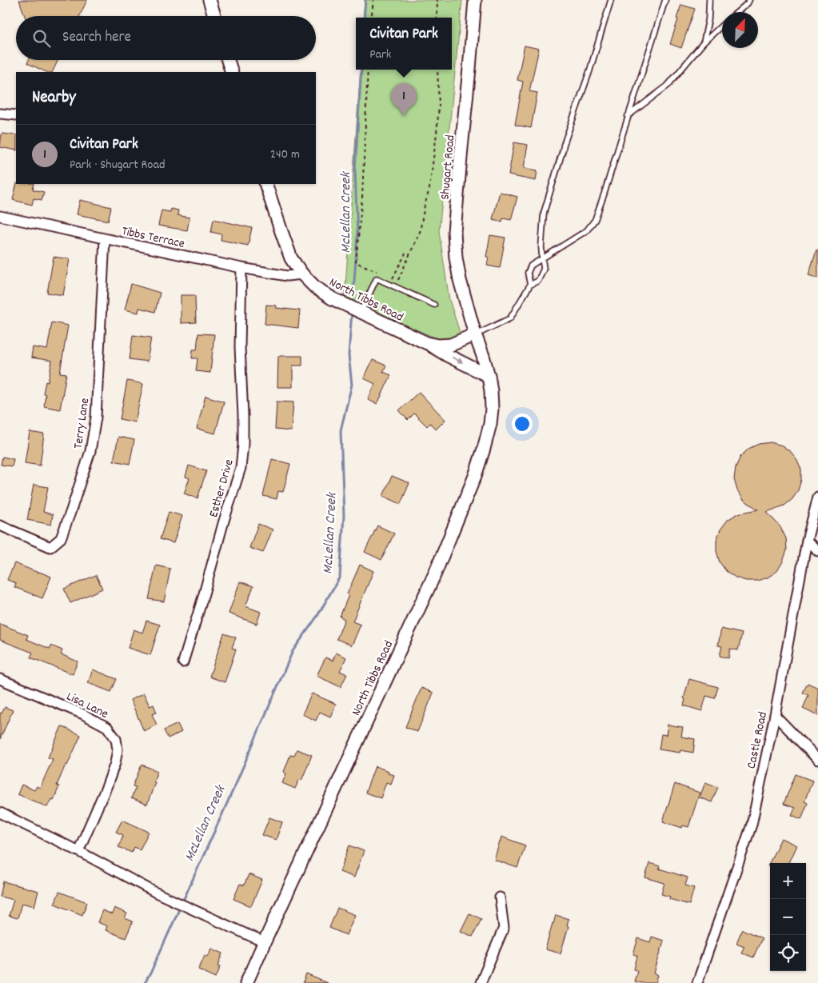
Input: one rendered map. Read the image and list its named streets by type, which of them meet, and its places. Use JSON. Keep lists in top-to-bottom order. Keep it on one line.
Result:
{"streets":{"street":["Shugart Road","Tibbs Terrace","North Tibbs Road","Terry Lane","Esther Drive","Lisa Lane","Castle Road"]},"crossings":[["Shugart Road","North Tibbs Road"],["Tibbs Terrace","North Tibbs Road"],["Tibbs Terrace","Terry Lane"],["Tibbs Terrace","Esther Drive"]],"water":["McLellan Creek"],"north":"top right","page":{"search":"Search here","popup":["Civitan Park","Park"],"heading":"Nearby","pins":"1","list":[{"mark":"1","name":"Civitan Park","note":"Park · Shugart Road","value":"240 m"}],"map_buttons":["+","−"]}}
